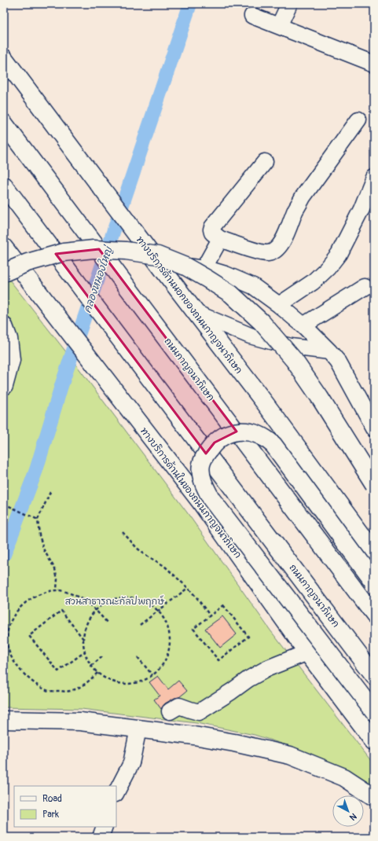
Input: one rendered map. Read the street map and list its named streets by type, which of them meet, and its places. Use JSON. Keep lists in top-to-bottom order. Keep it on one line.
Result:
{"streets":{"main road":["ทางบริการด้านนอกของถนนกาญจนาภิเษก","ถนนกาญจนาภิเษก","ทางบริการด้านในของถนนกาญจนาภิเษก"]},"water":["คลองหนองใหญ่"],"parks":["สวนสาธารณะกัลปพฤกษ์"],"legend":["Road","Park"],"north":"bottom right"}
